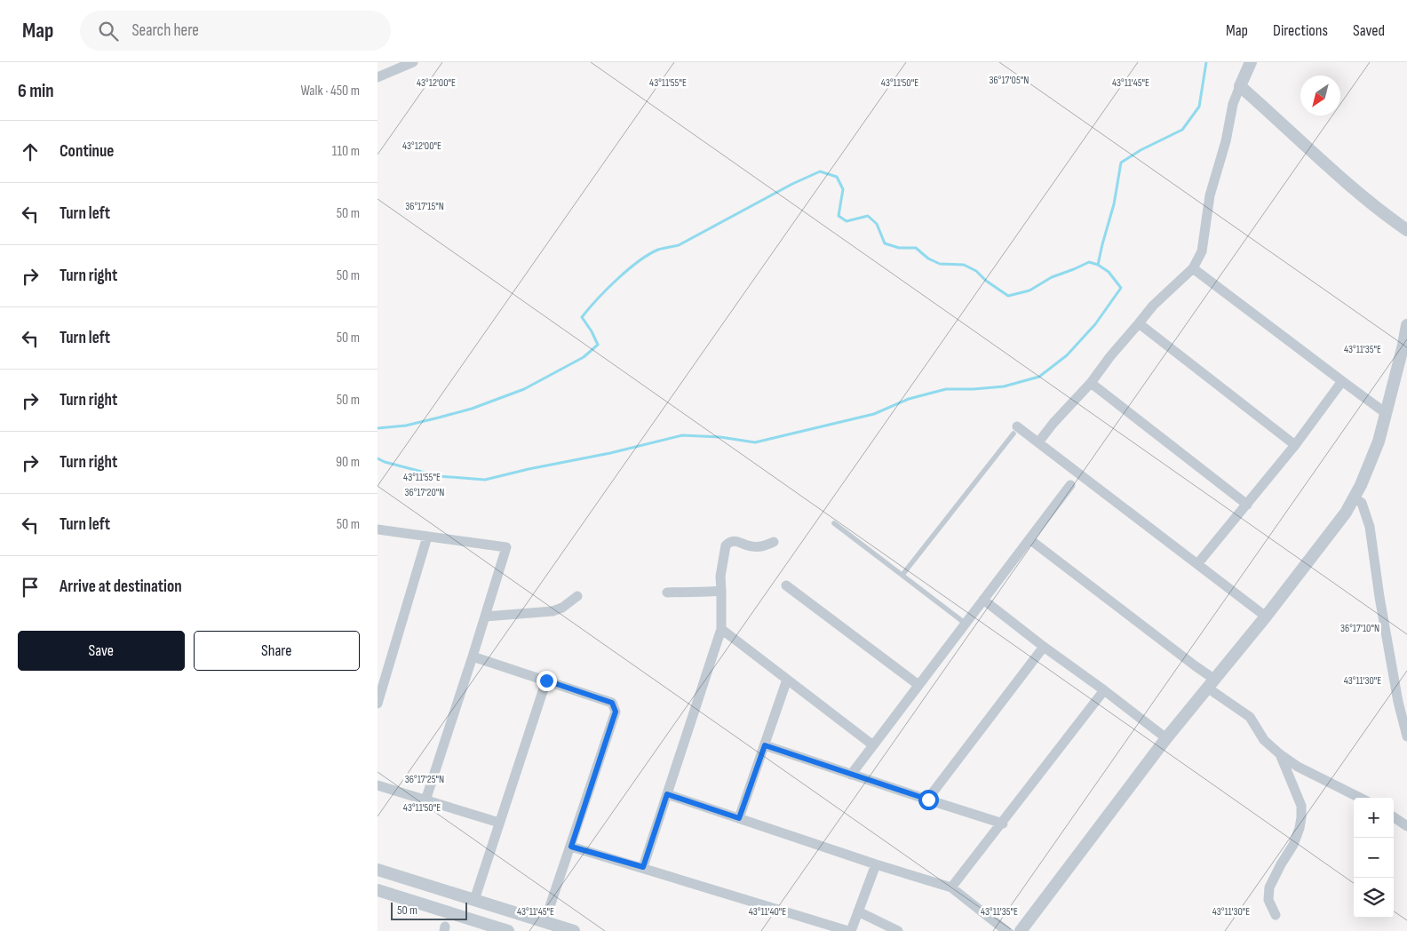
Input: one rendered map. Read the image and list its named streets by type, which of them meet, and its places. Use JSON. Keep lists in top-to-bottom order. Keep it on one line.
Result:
{"scale_bar":"50 m","north":"bottom left","page":{"header":"Map","search":"Search here","nav":["Map","Directions","Saved"],"heading":["6 min","Walk · 450 m"],"list":[["Continue","110 m"],["Turn left","50 m"],["Turn right","50 m"],["Turn left","50 m"],["Turn right","50 m"],["Turn right","90 m"],["Turn left","50 m"],"Arrive at destination"],"buttons":["Save","Share"],"map_buttons":["+","−"],"scale":"50 m"},"coordinates":["36°17'05\"N","43°12'00\"E","43°11'55\"E","43°11'50\"E","43°11'45\"E","36°17'15\"N","43°11'35\"E","36°17'20\"N","36°17'10\"N","43°11'30\"E","36°17'25\"N","43°11'40\"E"]}
